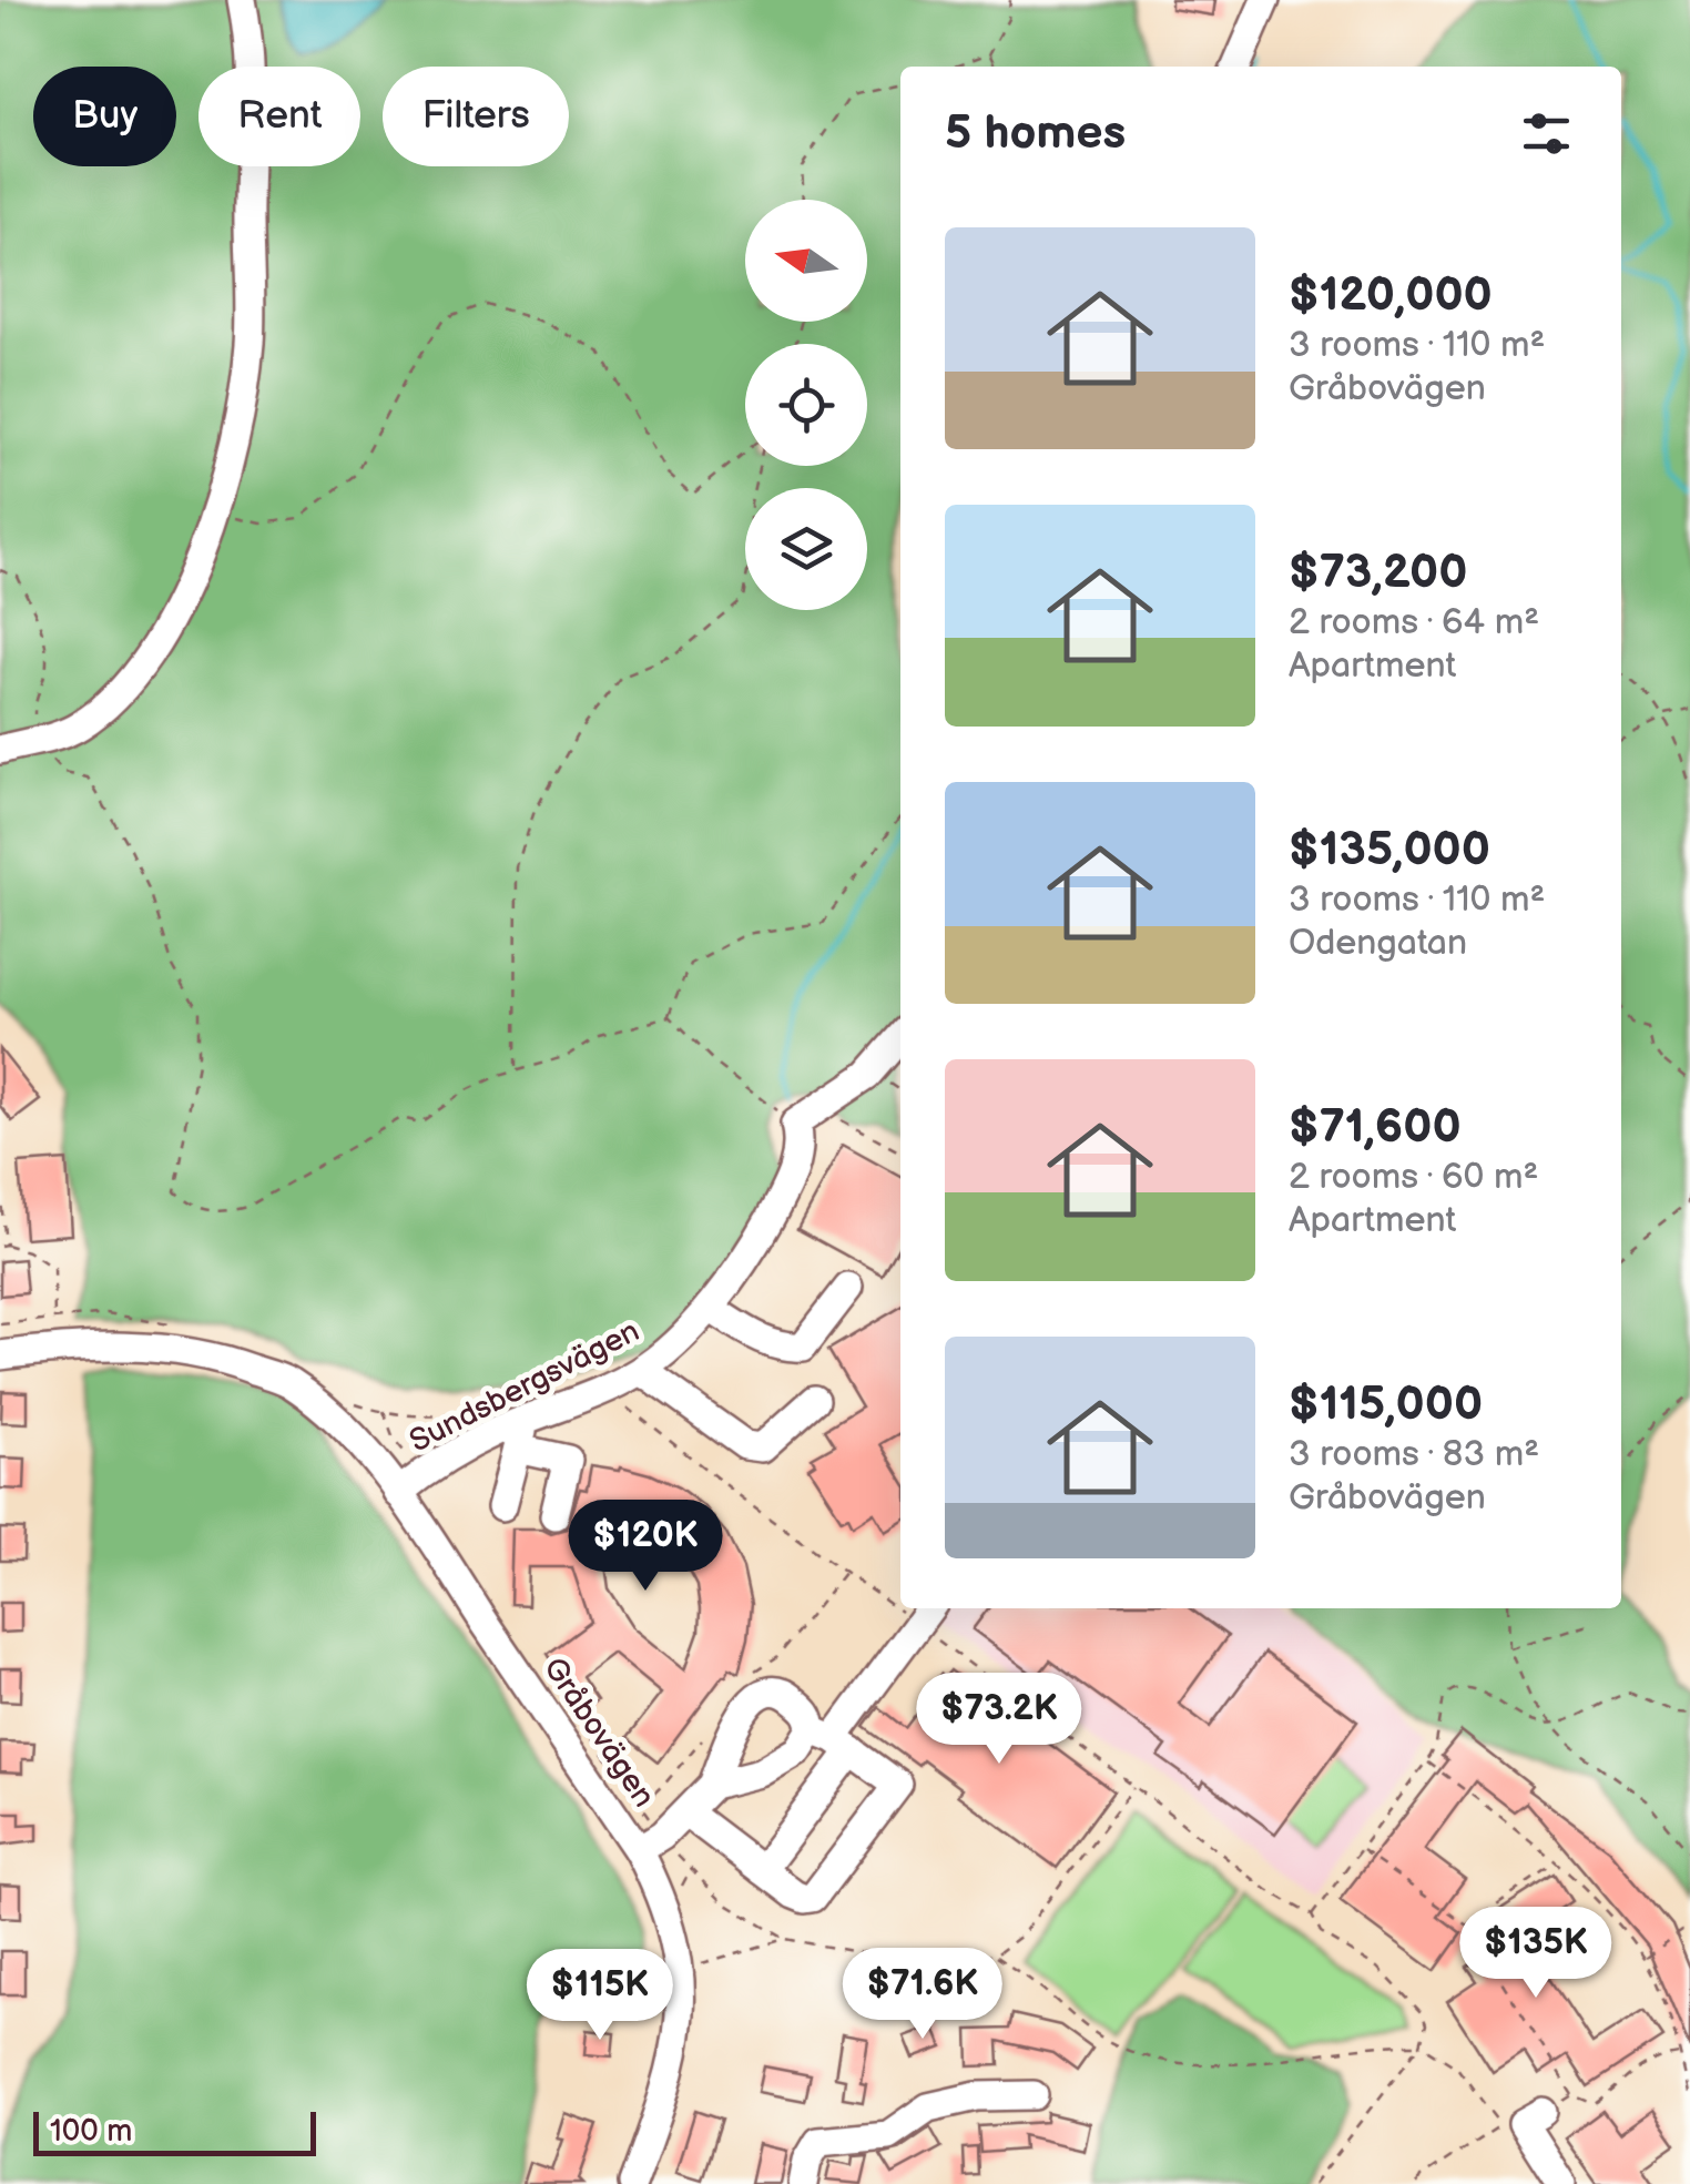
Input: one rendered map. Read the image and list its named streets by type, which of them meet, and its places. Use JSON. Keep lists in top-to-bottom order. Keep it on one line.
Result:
{"streets":{"street":["Sundsbergsvägen","Gråbovägen"]},"crossings":[["Sundsbergsvägen","Gråbovägen"]],"scale_bar":"100 m","north":"left","page":{"chip":["Buy","Rent","Filters"],"heading":"5 homes","list":[{"name":"$120,000","note":"3 rooms · 110 m² · Gråbovägen"},{"name":"$73,200","note":"2 rooms · 64 m² · Apartment"},{"name":"$135,000","note":"3 rooms · 110 m² · Odengatan"},{"name":"$71,600","note":"2 rooms · 60 m² · Apartment"},{"name":"$115,000","note":"3 rooms · 83 m² · Gråbovägen"}],"price":["$120K","$73.2K","$135K","$71.6K","$115K"],"scale":"100 m"}}
